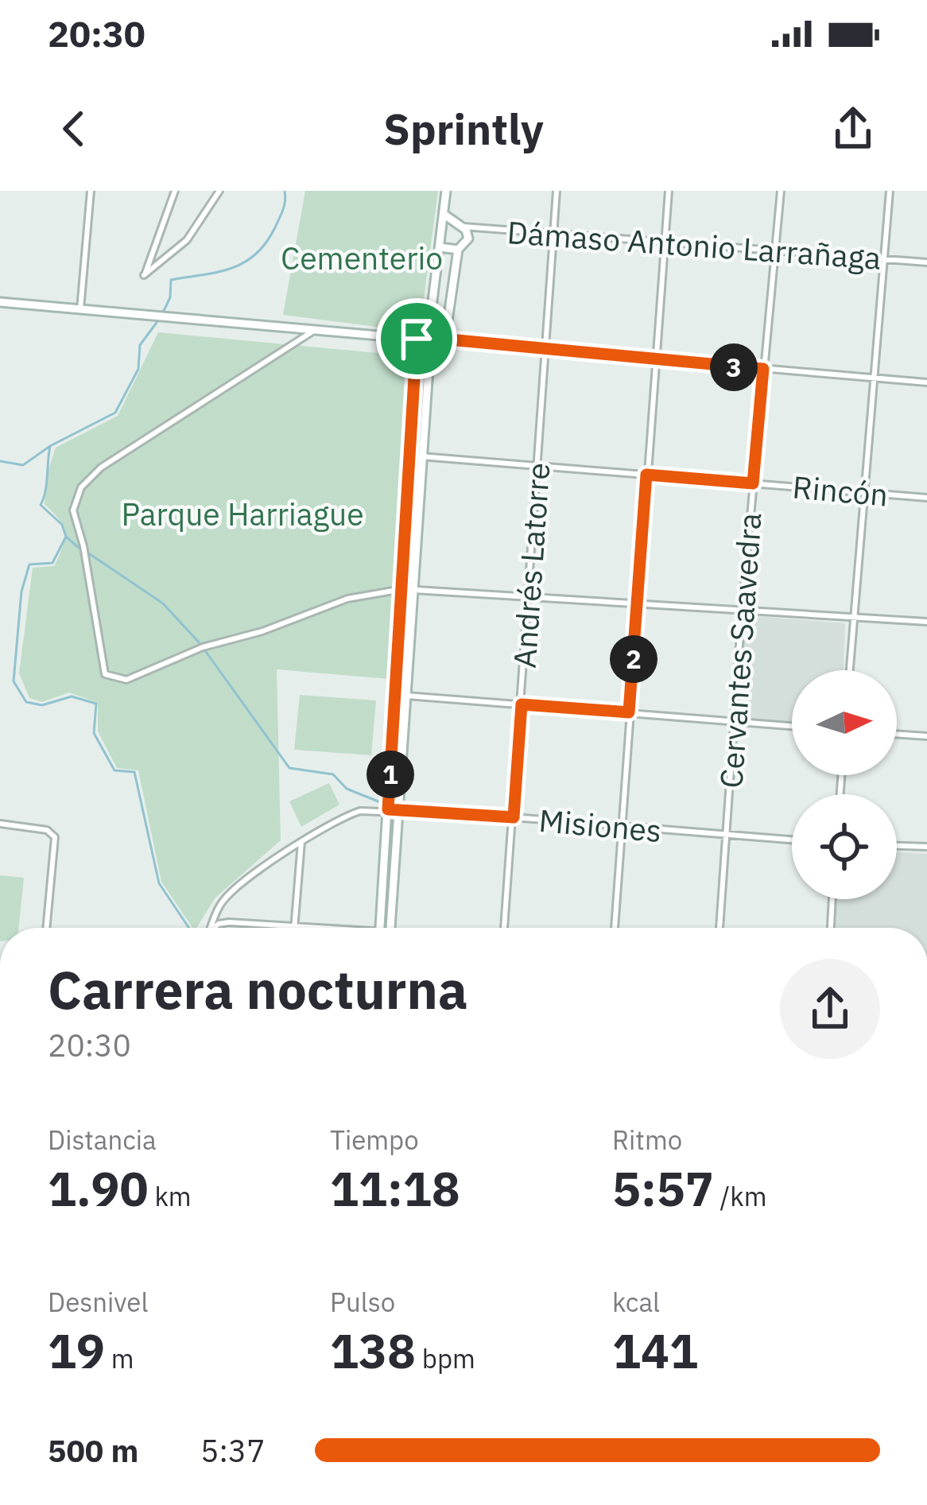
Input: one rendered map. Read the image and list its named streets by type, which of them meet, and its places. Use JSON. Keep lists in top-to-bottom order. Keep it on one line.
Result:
{"streets":{"street":["Dámaso Antonio Larrañaga","Rincón","Andrés Latorre","Cervantes Saavedra","Misiones"]},"crossings":[["Dámaso Antonio Larrañaga","Andrés Latorre"],["Dámaso Antonio Larrañaga","Cervantes Saavedra"],["Rincón","Andrés Latorre"],["Rincón","Cervantes Saavedra"],["Andrés Latorre","Misiones"],["Cervantes Saavedra","Misiones"]],"parks":["Cementerio","Parque Harriague"],"north":"right","page":{"status":"20:30","header":"Sprintly","pins":["3","2","1"],"heading":["Carrera nocturna","20:30"],"stats":[["Distancia","1.90 km"],["Tiempo","11:18"],["Ritmo","5:57 /km"],["Desnivel","19 m"],["Pulso","138 bpm"],["kcal","141"]],"list":[{"name":"500 m","note":"5:37"}]}}
